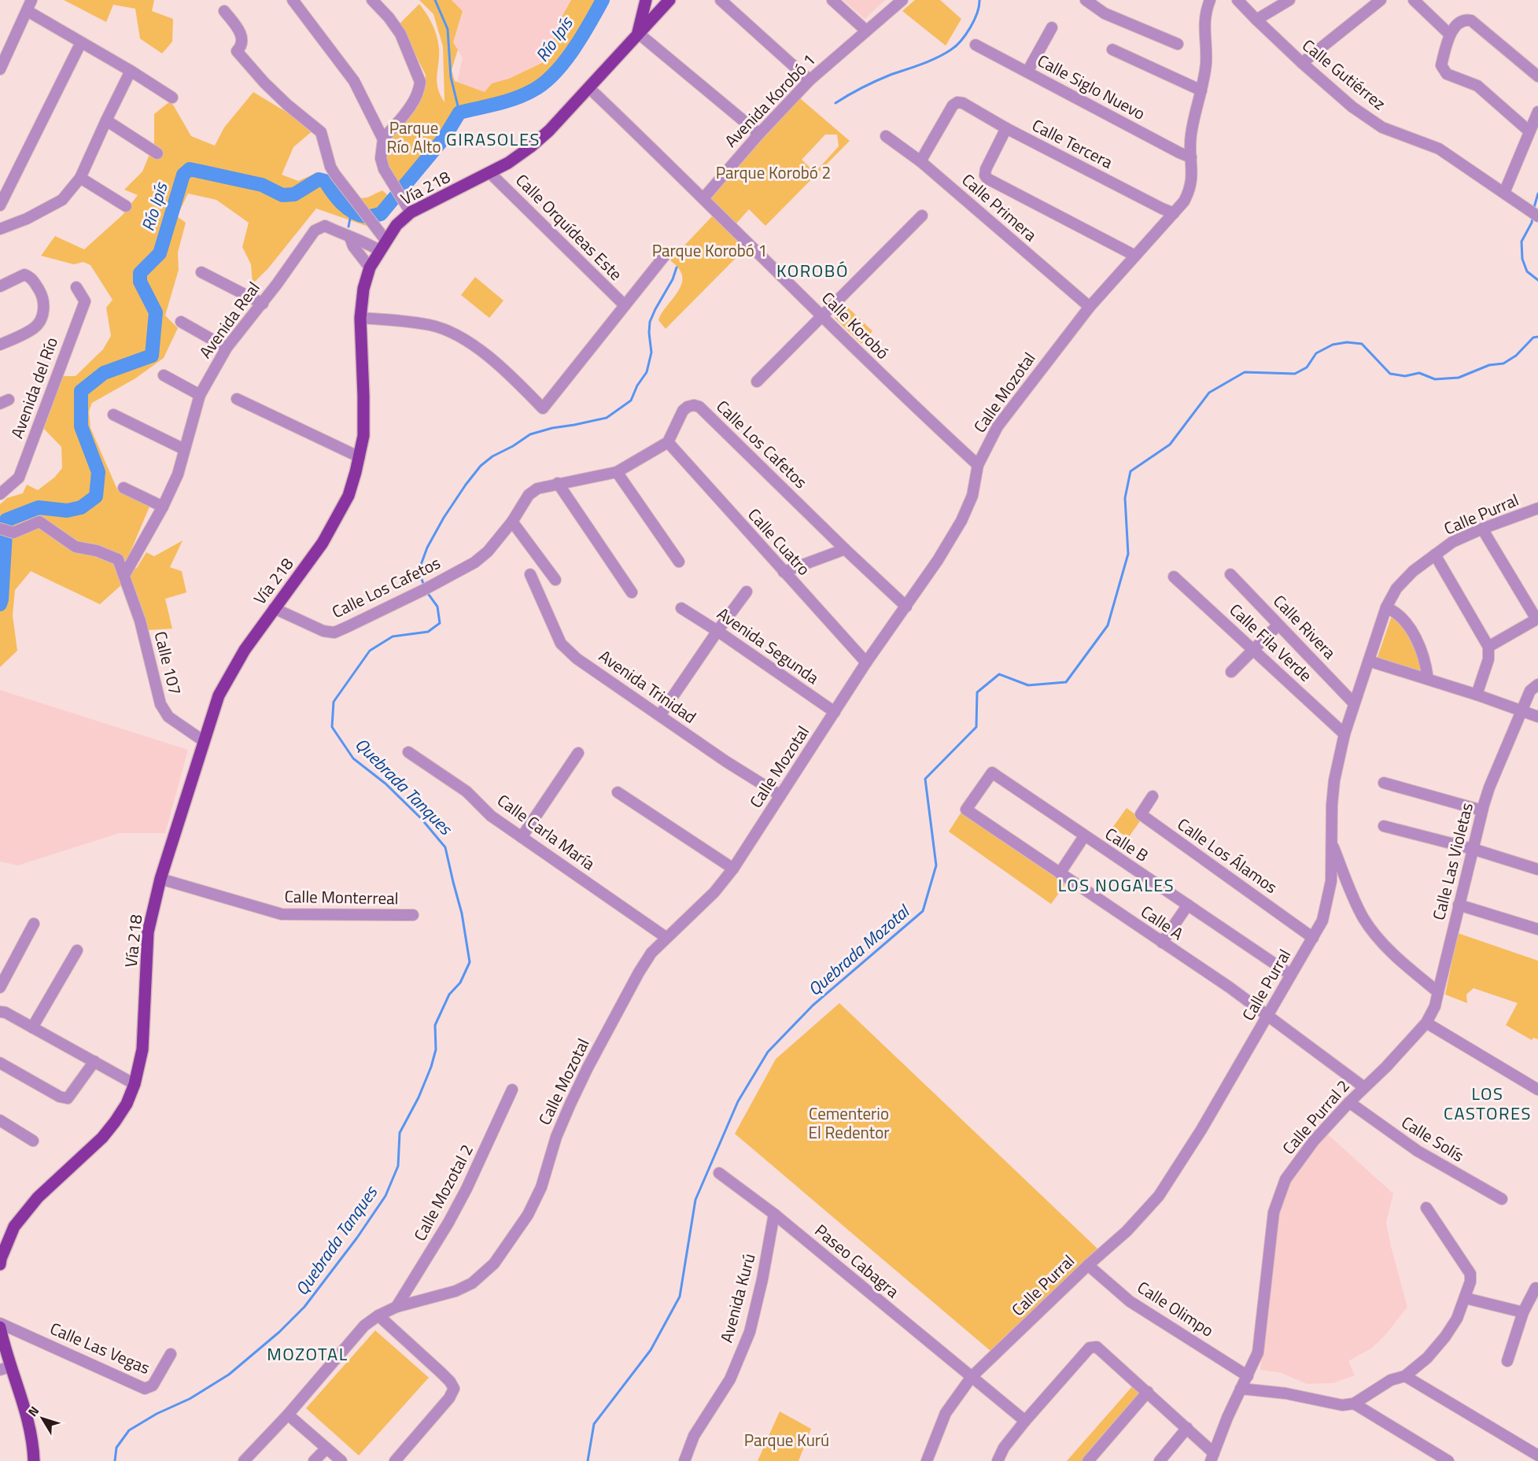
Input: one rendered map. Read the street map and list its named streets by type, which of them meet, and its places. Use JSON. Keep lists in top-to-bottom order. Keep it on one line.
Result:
{"streets":{"main road":["Vía 218"],"street":["Calle Gutiérrez","Calle Siglo Nuevo","Avenida Korobó 1","Calle Tercera","Calle Primera","Calle Orquídeas Este","Avenida Real","Calle Korobó","Avenida del Río","Calle Mozotal","Calle Los Cafetos","Calle Purral","Calle Cuatro","Calle Rivera","Calle Fila Verde","Avenida Segunda","Calle 107","Avenida Trinidad","Calle Carla María","Calle B","Calle Los Álamos","Calle Las Violetas","Calle Monterreal","Calle A","Calle Purral 2","Calle Solís","Calle Mozotal 2","Paseo Cabagra","Avenida Kurú","Calle Olimpo","Calle Las Vegas"]},"crossings":[["Calle Siglo Nuevo","Calle Mozotal"],["Avenida Korobó 1","Calle Korobó"],["Calle Tercera","Calle Primera"],["Calle Tercera","Calle Mozotal"],["Vía 218","Calle Orquídeas Este"],["Vía 218","Avenida Real"],["Vía 218","Calle Korobó"],["Vía 218","Calle Los Cafetos"],["Vía 218","Calle 107"],["Vía 218","Calle Monterreal"],["Calle Primera","Calle Mozotal"],["Avenida Real","Calle 107"],["Calle Korobó","Calle Mozotal"],["Calle Mozotal","Calle Los Cafetos"],["Calle Mozotal","Calle Cuatro"],["Calle Mozotal","Avenida Segunda"],["Calle Mozotal","Avenida Trinidad"],["Calle Mozotal","Calle Carla María"],["Calle Mozotal","Calle Mozotal 2"],["Calle Los Cafetos","Calle Cuatro"],["Calle Purral","Calle Rivera"],["Calle Purral","Calle Fila Verde"],["Calle Purral","Calle B"],["Calle Purral","Calle Los Álamos"],["Calle Purral","Calle A"],["Calle Purral","Paseo Cabagra"],["Calle Purral","Calle Olimpo"],["Calle B","Calle A"],["Calle Las Violetas","Calle Purral 2"],["Calle A","Calle Purral 2"],["Calle Purral 2","Calle Solís"],["Calle Purral 2","Calle Olimpo"],["Paseo Cabagra","Avenida Kurú"]],"districts":["GIRASOLES","KOROBÓ","LOS NOGALES","LOS CASTORES","MOZOTAL"],"water":["Río Ipís","Quebrada Tanques","Quebrada Mozotal"],"parks":["Parque Río Alto","Parque Korobó 2","Parque Korobó 1","Cementerio El Redentor","Parque Kurú"],"north":"top left"}
